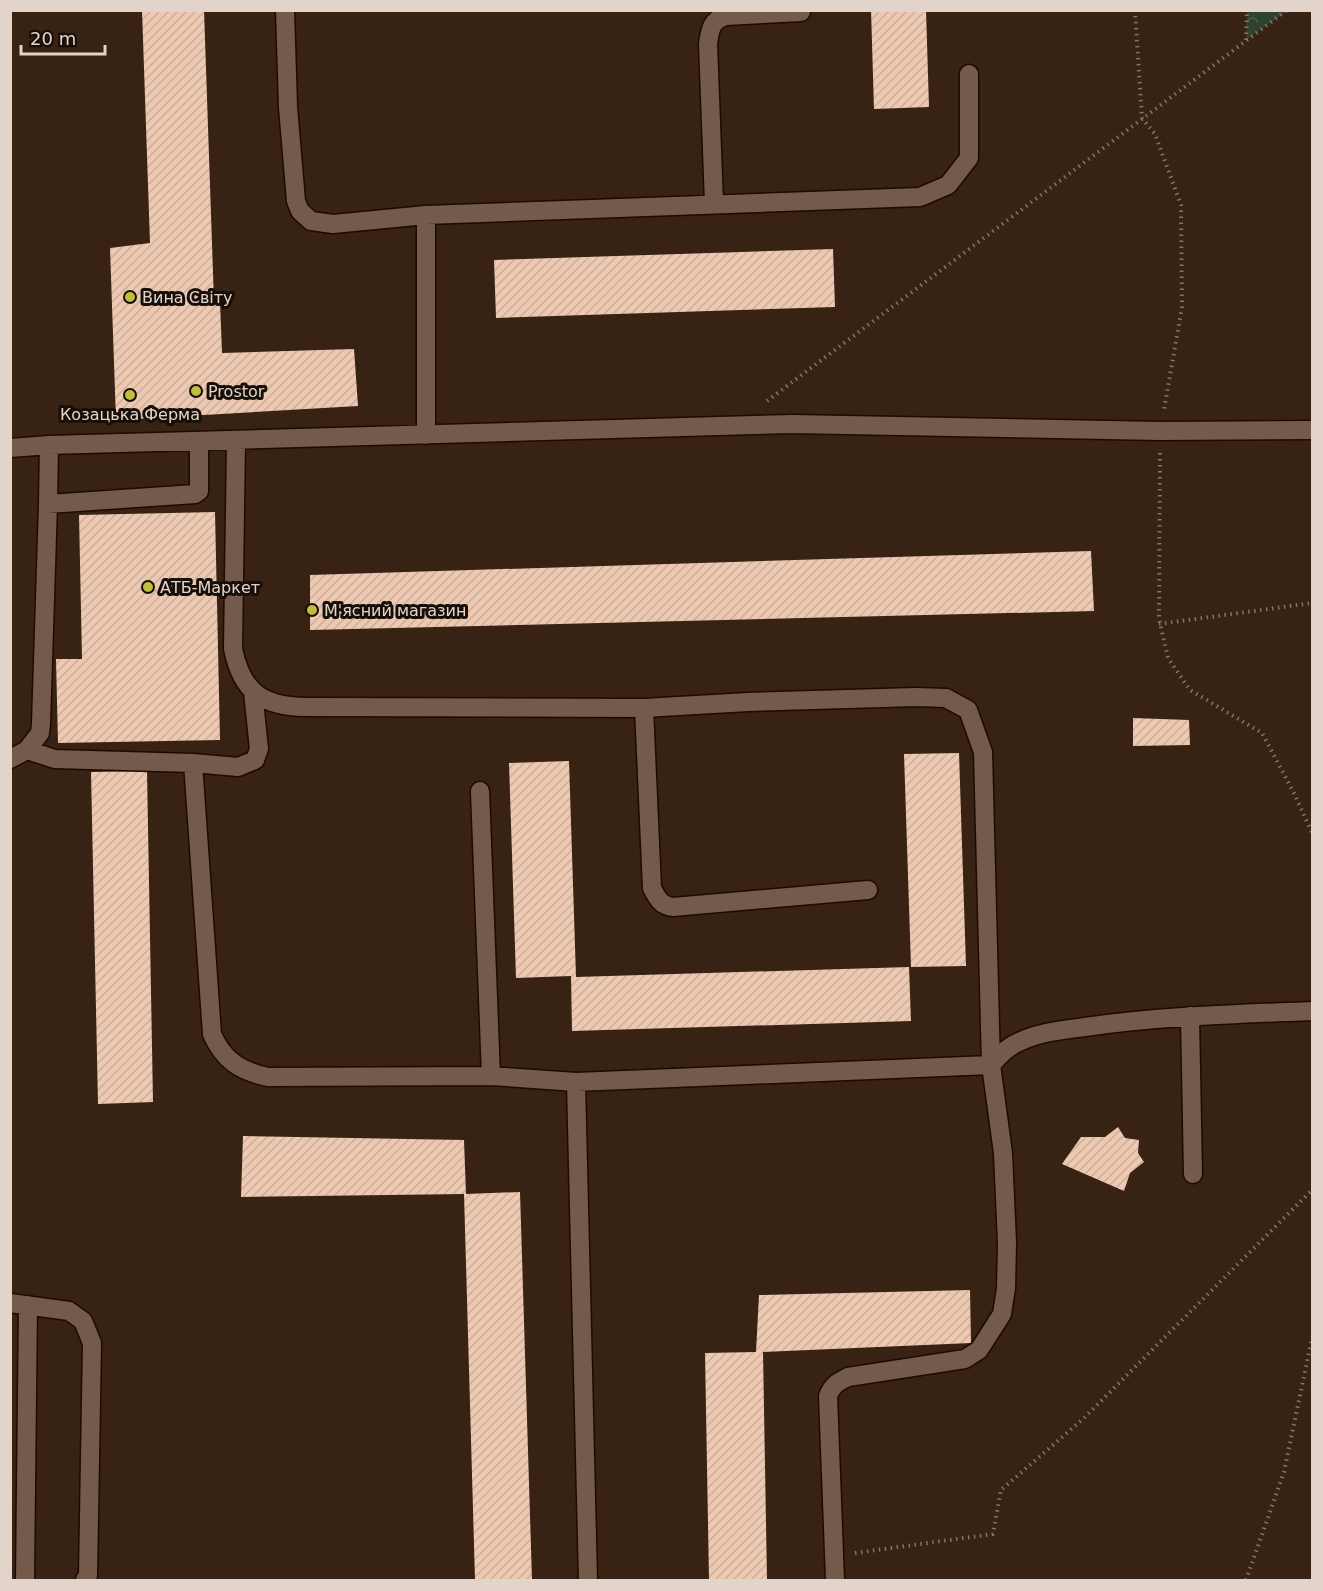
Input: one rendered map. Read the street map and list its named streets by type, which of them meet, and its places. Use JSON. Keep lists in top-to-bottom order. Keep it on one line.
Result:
{"places":["Вина Світу","Prostor","Козацька Ферма","АТБ-Маркет","М'ясний магазин"],"scale_bar":"20 m"}
